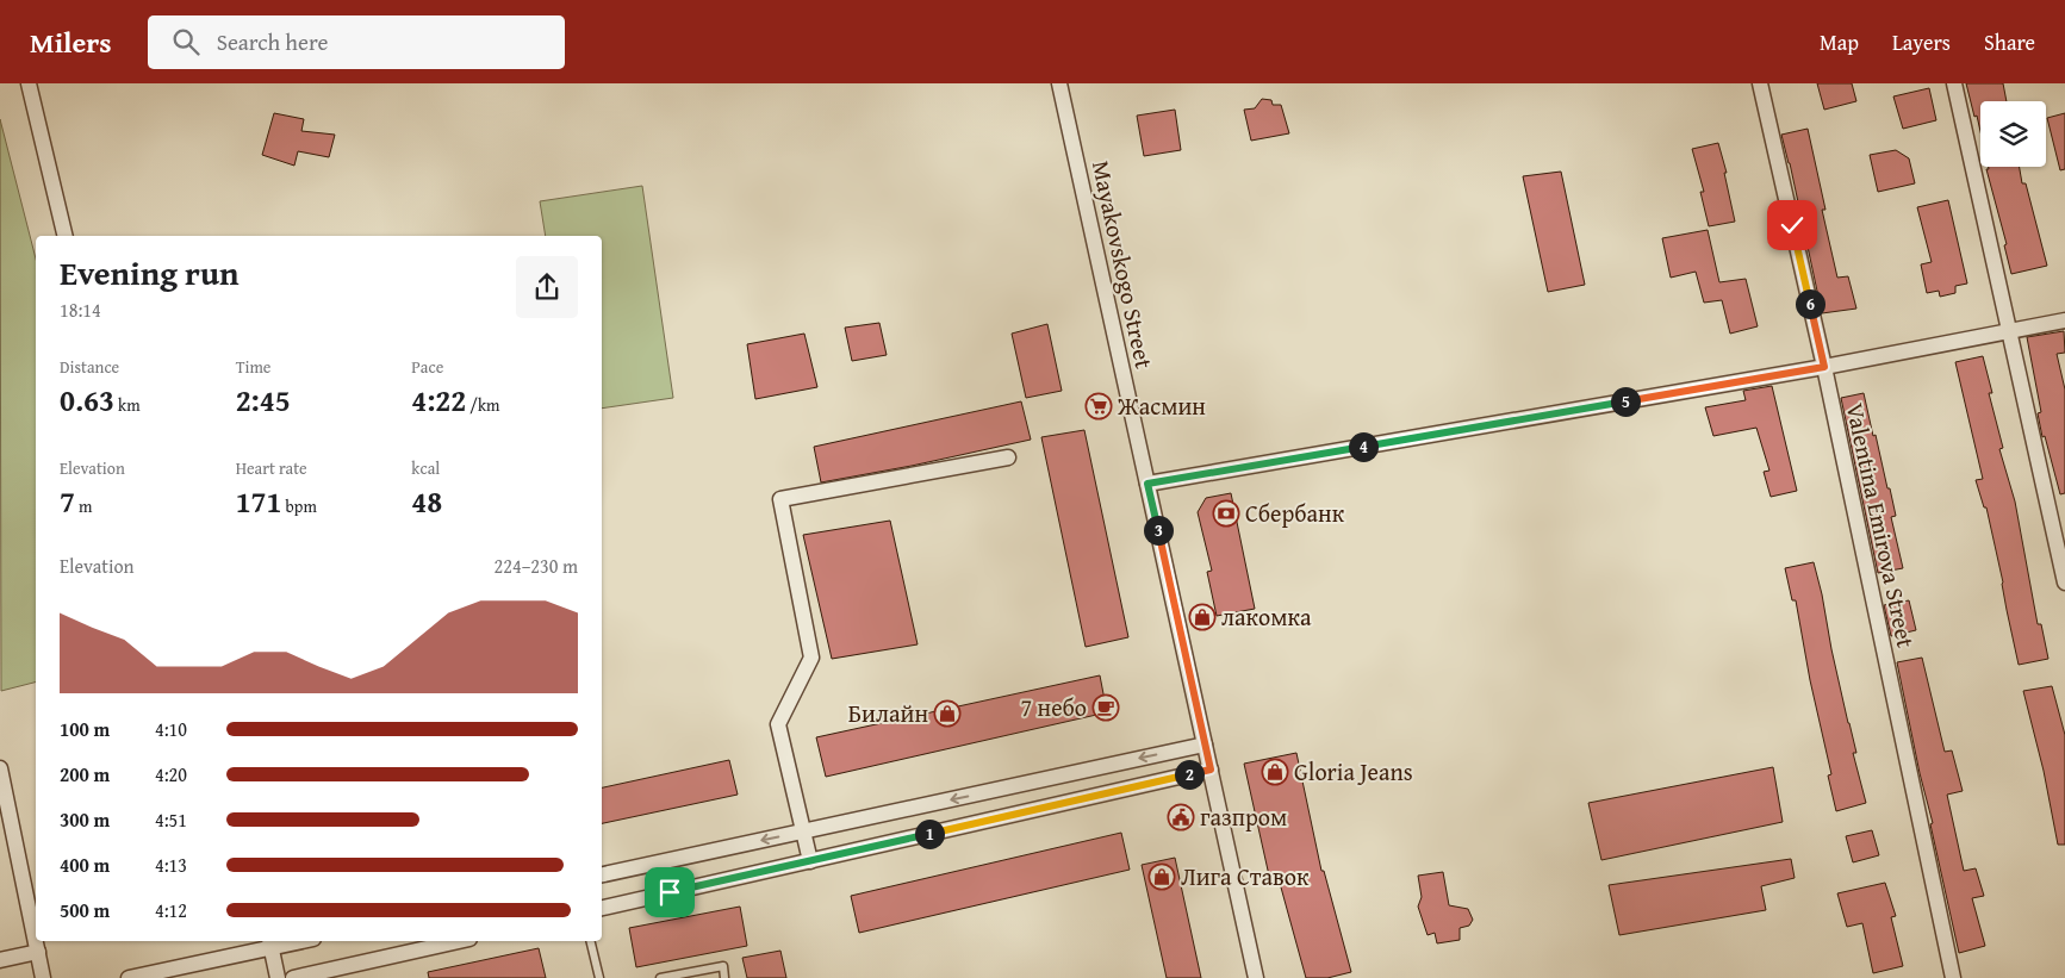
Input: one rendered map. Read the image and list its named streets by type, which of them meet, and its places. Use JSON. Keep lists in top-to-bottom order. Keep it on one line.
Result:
{"streets":{"street":["Mayakovskogo Street","Valentina Emirova Street"]},"places":{"supermarket":["Жасмин"],"bank":["Сбербанк"],"shop":["лакомка","Билайн","Gloria Jeans","Лига Ставок"],"cafe":["7 небо"],"public building":["газпром"]},"page":{"header":"Milers","search":"Search here","nav":["Map","Layers","Share"],"heading":["Evening run","18:14"],"pins":["6","5","4","3","2","1"],"stats":[["Distance","0.63 km"],["Time","2:45"],["Pace","4:22 /km"],["Elevation","7 m"],["Heart rate","171 bpm"],["kcal","48"]],"chart":["Elevation","224–230 m"],"list":[{"name":"100 m","note":"4:10"},{"name":"200 m","note":"4:20"},{"name":"300 m","note":"4:51"},{"name":"400 m","note":"4:13"},{"name":"500 m","note":"4:12"}]}}
